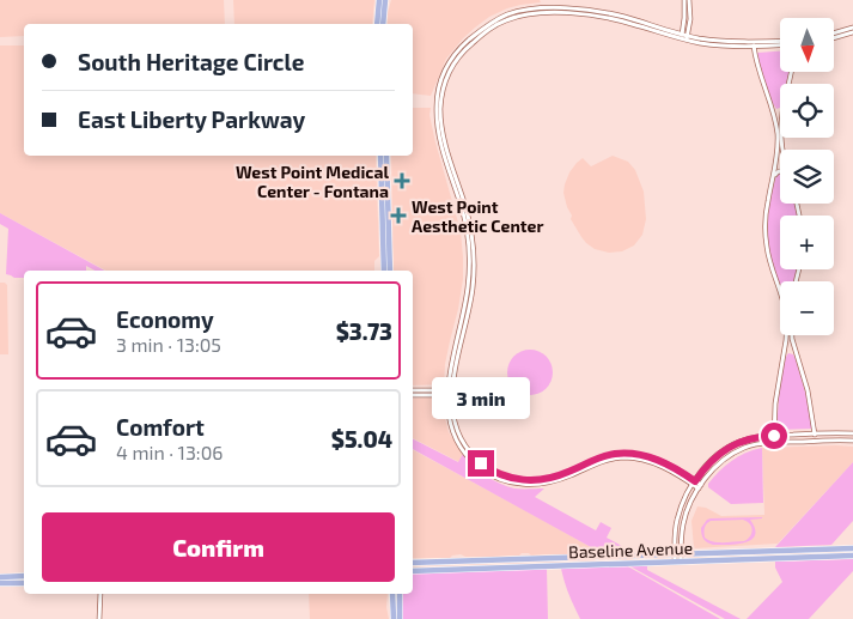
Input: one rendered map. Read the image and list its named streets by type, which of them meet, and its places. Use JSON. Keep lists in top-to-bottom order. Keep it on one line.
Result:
{"streets":{"main road":["Baseline Avenue"]},"places":{"health":["West Point Medical Center - Fontana","West Point Aesthetic Center"]},"north":"bottom","page":{"map_buttons":["+","−"],"banner":["South Heritage Circle","East Liberty Parkway"],"list":[{"name":"Economy","note":"3 min · 13:05","value":"$3.73"},{"name":"Comfort","note":"4 min · 13:06","value":"$5.04"}],"bubble":"3 min","buttons":"Confirm"}}
